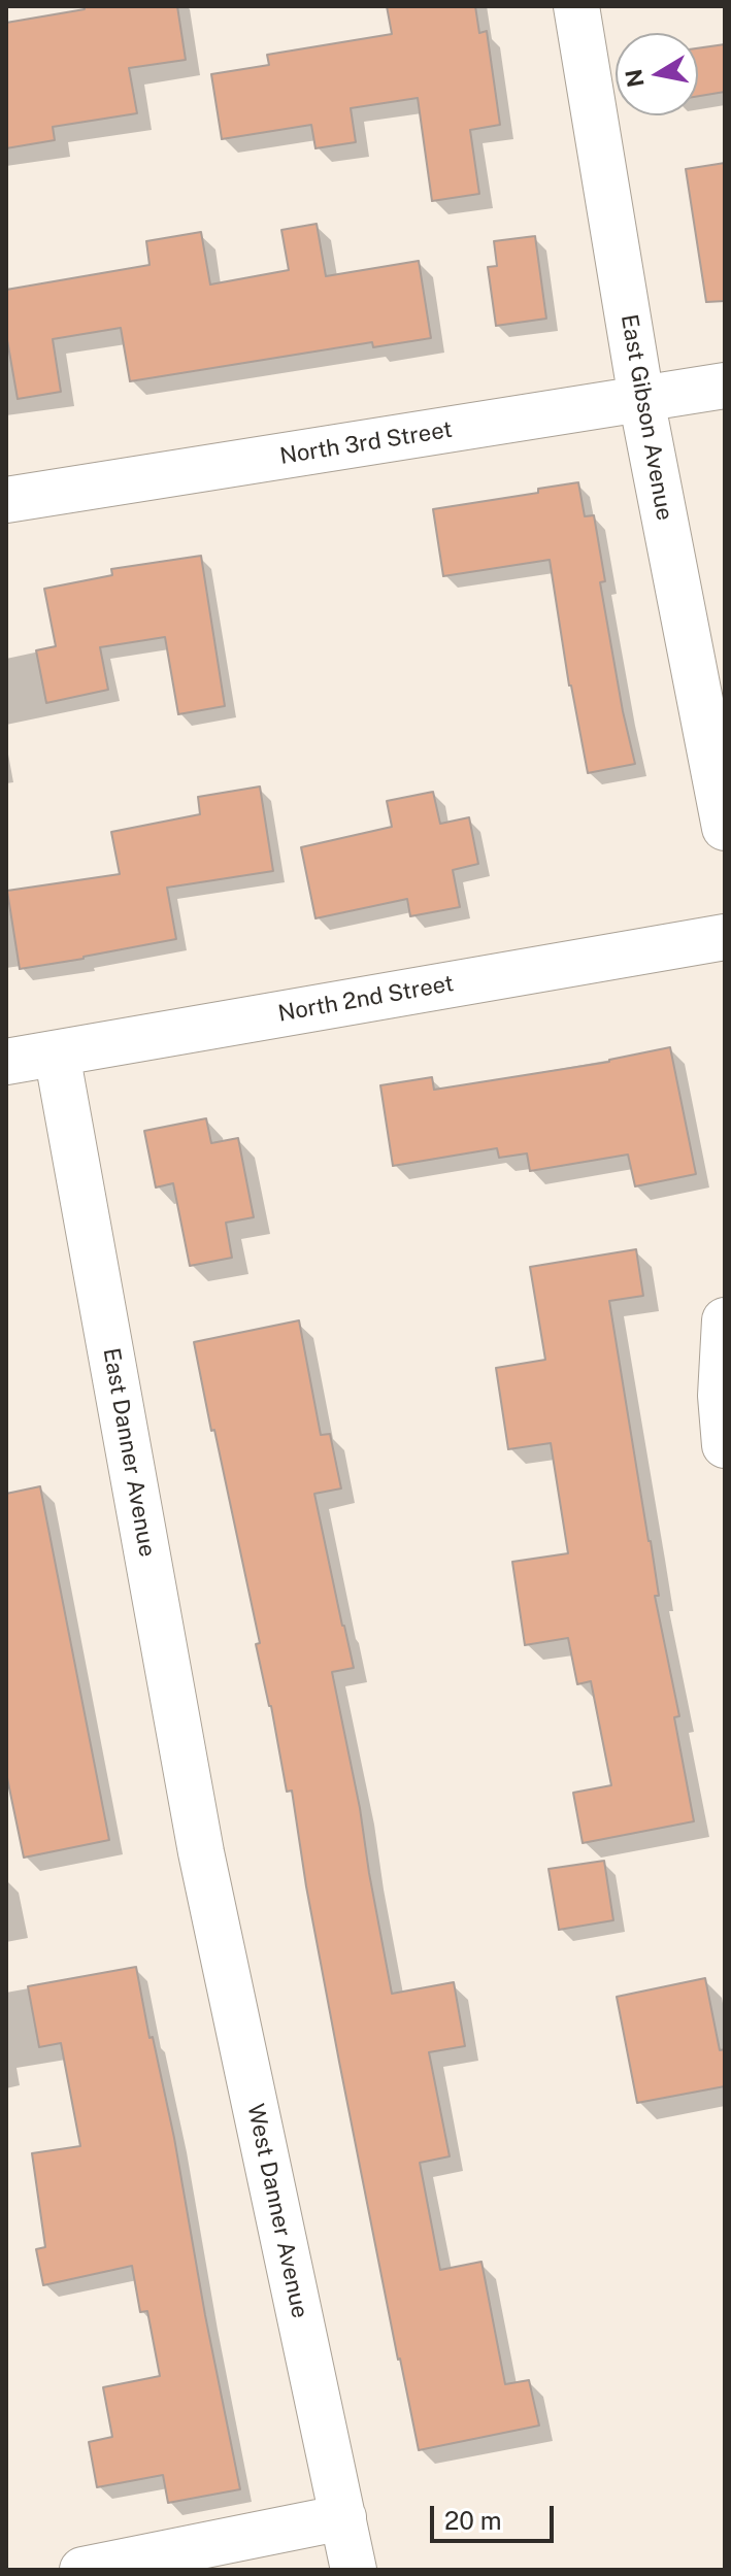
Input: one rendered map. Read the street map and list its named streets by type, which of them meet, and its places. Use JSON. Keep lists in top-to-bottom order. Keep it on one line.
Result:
{"streets":{"street":["East Gibson Avenue","North 3rd Street","North 2nd Street","East Danner Avenue","West Danner Avenue"]},"crossings":[["East Gibson Avenue","North 3rd Street"],["North 2nd Street","East Danner Avenue"],["East Danner Avenue","West Danner Avenue"]],"scale_bar":"20 m","north":"left"}
